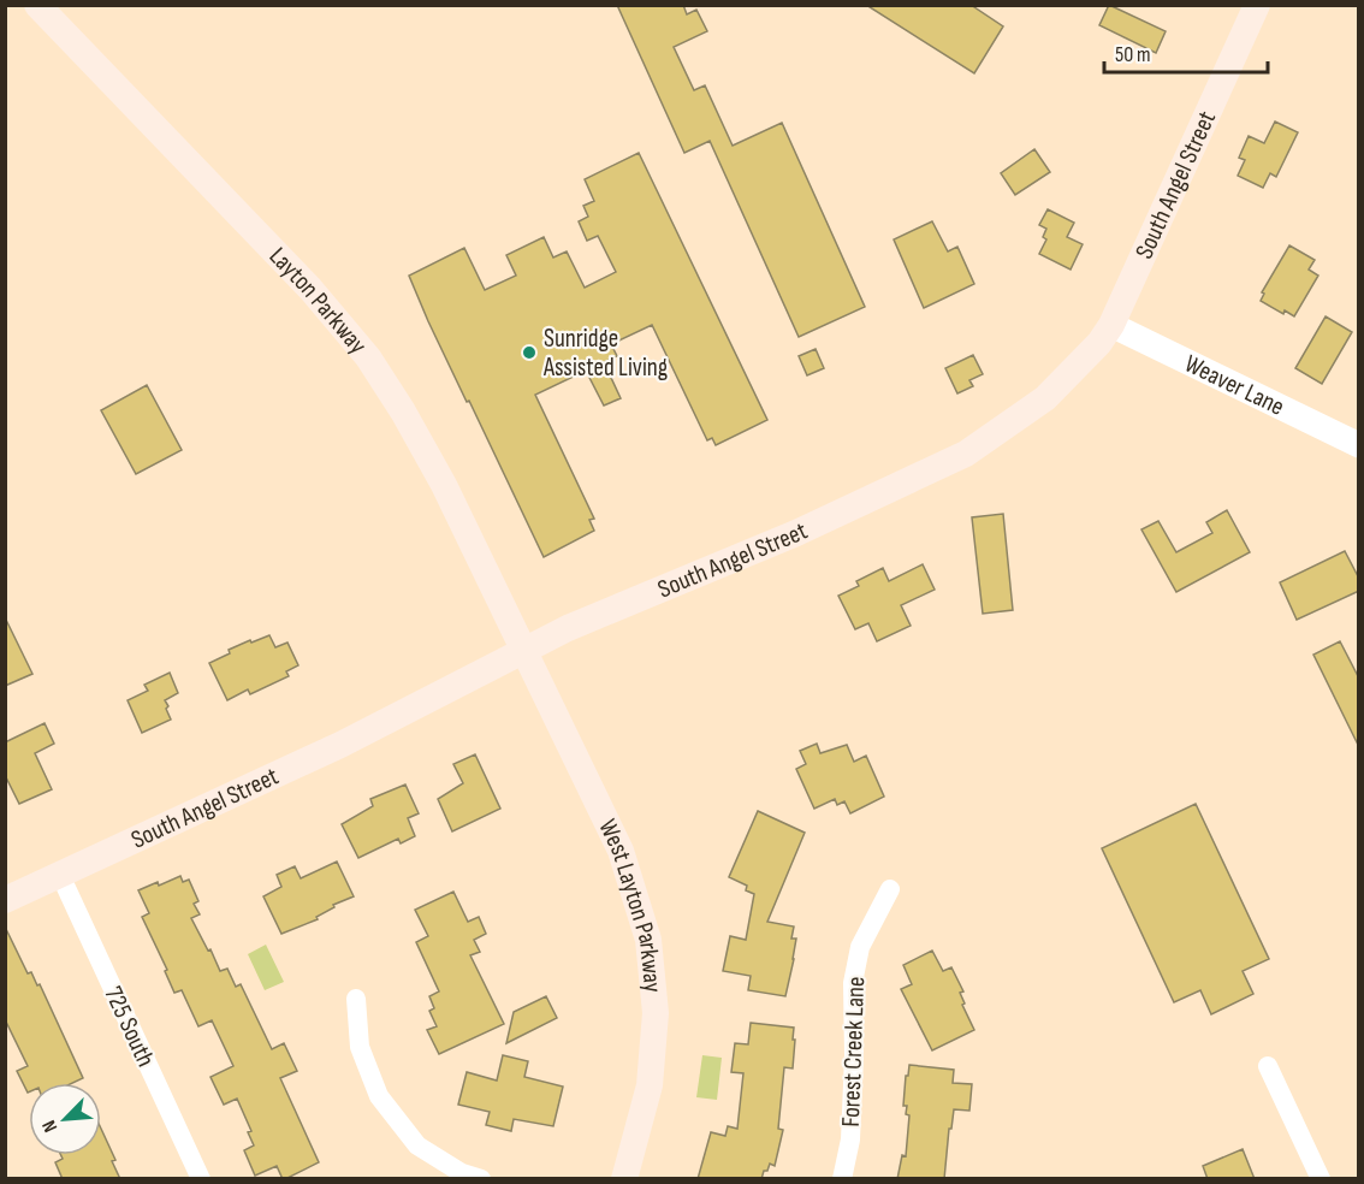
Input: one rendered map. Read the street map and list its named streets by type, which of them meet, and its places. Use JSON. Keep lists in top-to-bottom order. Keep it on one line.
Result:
{"streets":{"main road":["South Angel Street","Layton Parkway","West Layton Parkway"],"street":["Weaver Lane","725 South","Forest Creek Lane"]},"crossings":[["South Angel Street","Layton Parkway"],["South Angel Street","Weaver Lane"],["South Angel Street","West Layton Parkway"],["South Angel Street","725 South"],["Layton Parkway","West Layton Parkway"]],"places":["Sunridge Assisted Living"],"scale_bar":"50 m","north":"bottom left"}
